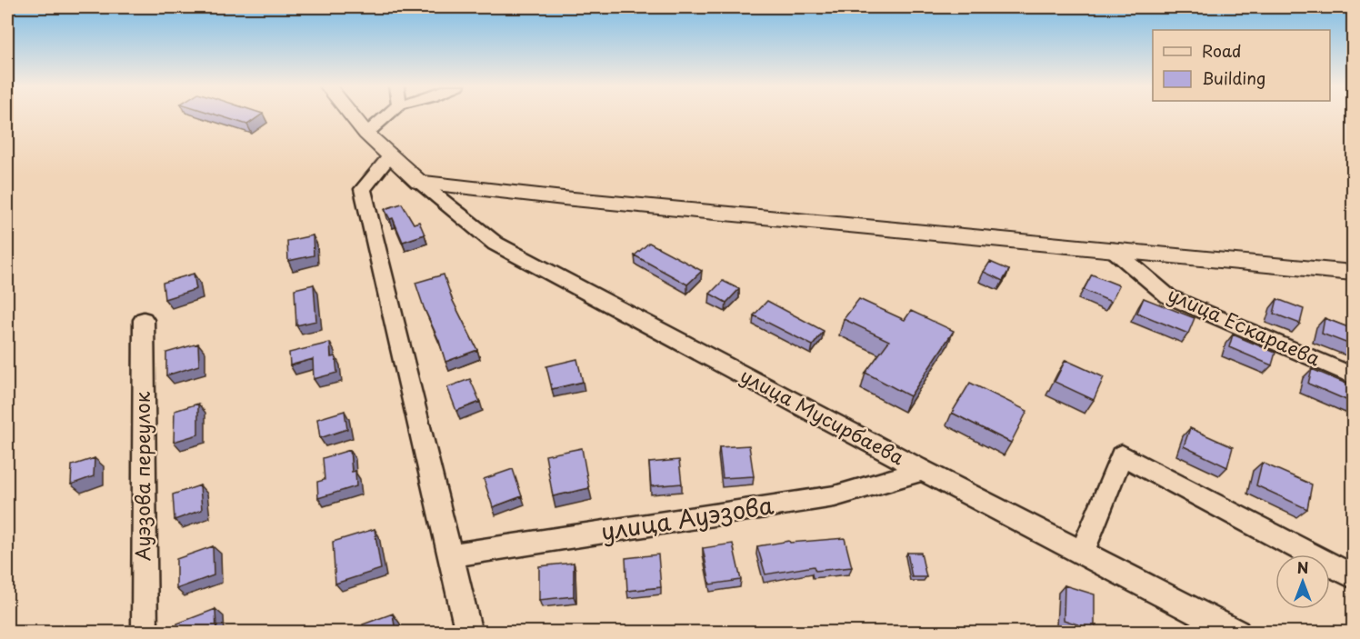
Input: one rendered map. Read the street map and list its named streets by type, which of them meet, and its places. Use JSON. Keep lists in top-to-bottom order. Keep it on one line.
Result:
{"streets":{"street":["улица Ескараева","улица Мусирбаева","Ауэзова переулок","улица Ауэзова"]},"crossings":[["улица Мусирбаева","улица Ауэзова"]],"legend":["Road","Building"],"north":"top"}
